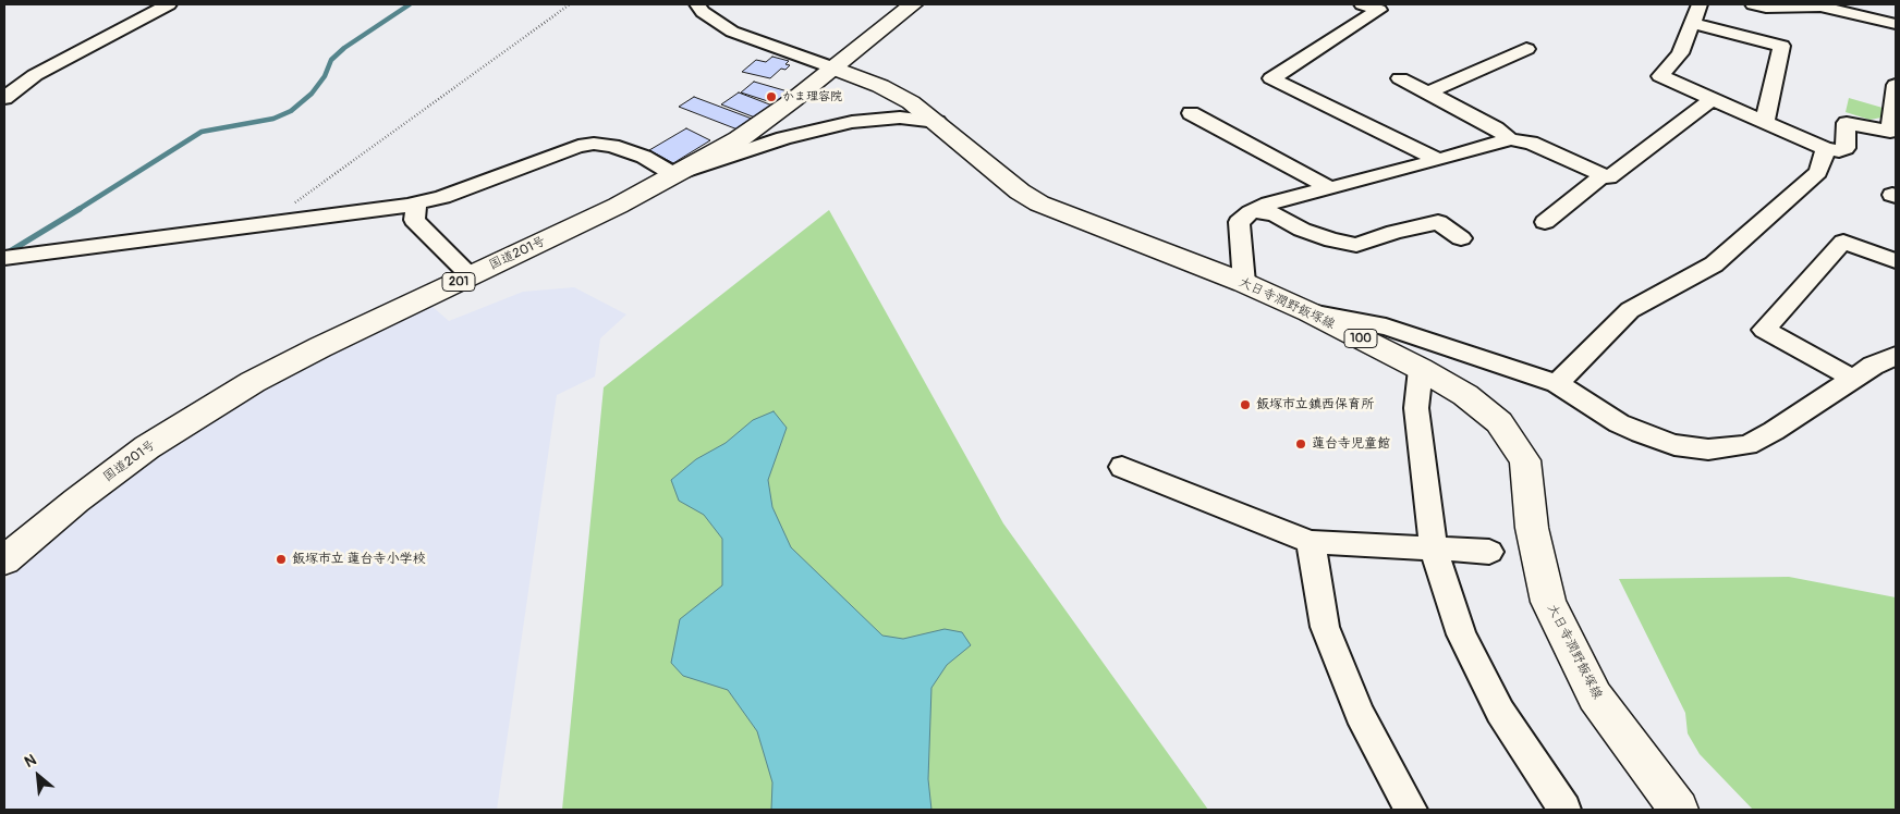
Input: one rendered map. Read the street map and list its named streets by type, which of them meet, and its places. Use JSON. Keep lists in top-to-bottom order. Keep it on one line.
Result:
{"streets":{"main road":["国道201号","201","大日寺潤野飯塚線","100"]},"crossings":[["国道201号","大日寺潤野飯塚線"]],"places":["かま理容院","飯塚市立鎮西保育所","蓮台寺児童館","飯塚市立 蓮台寺小学校"],"north":"top left"}
